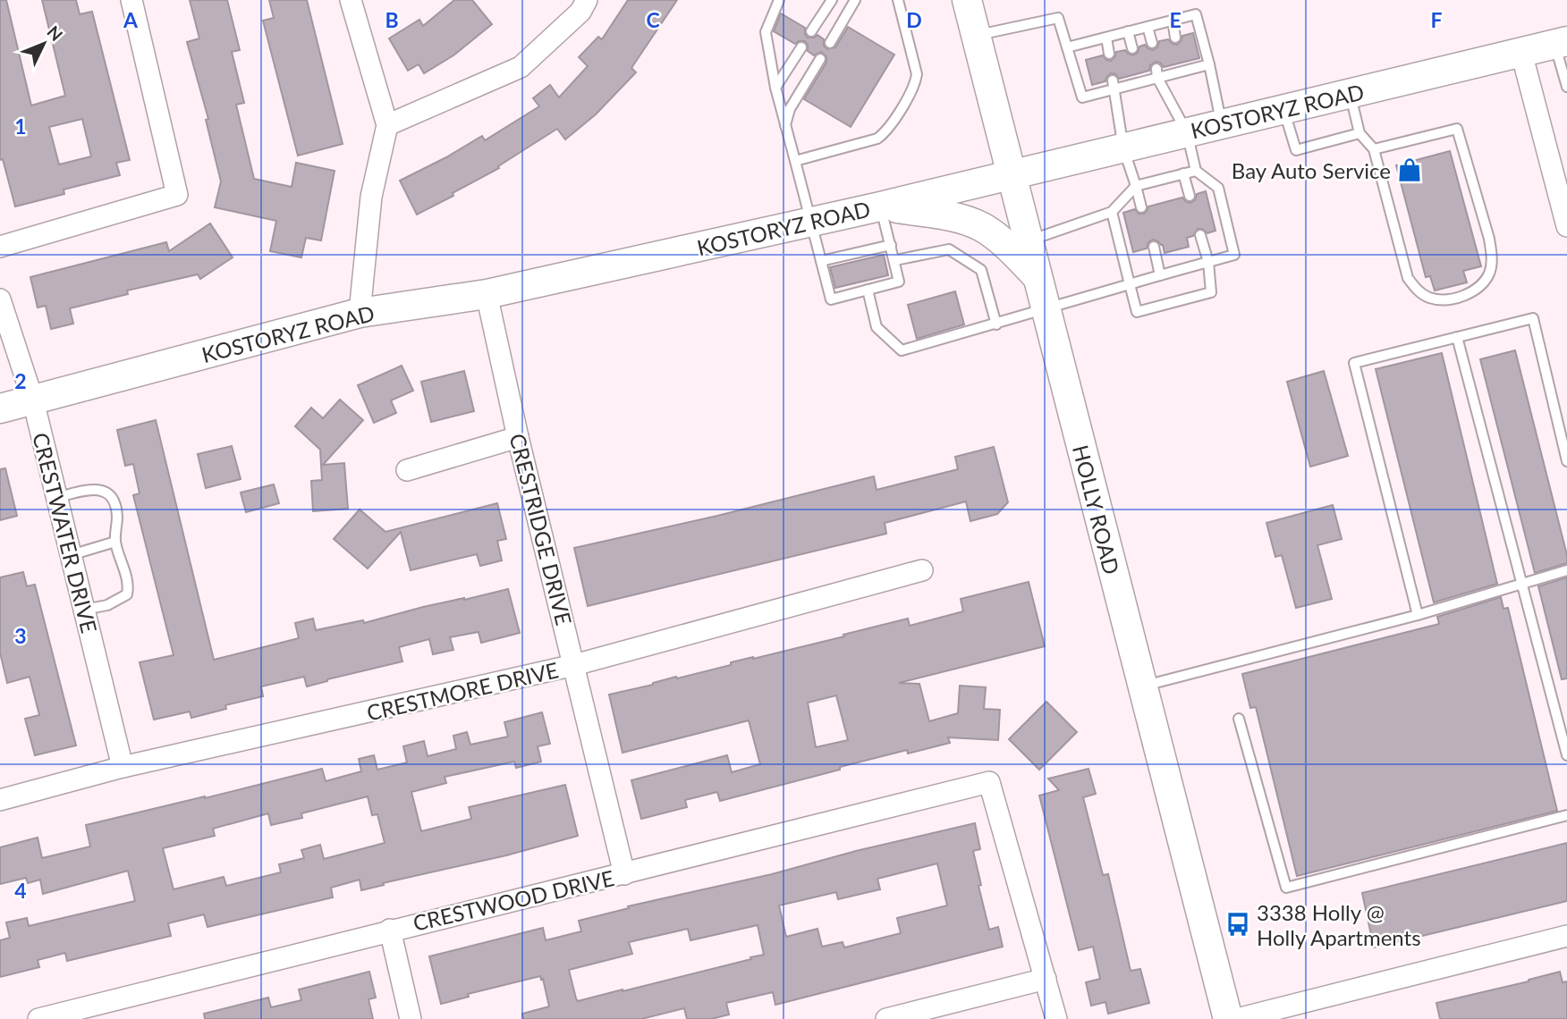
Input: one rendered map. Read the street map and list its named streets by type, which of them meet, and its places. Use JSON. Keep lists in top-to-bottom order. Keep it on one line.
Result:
{"streets":{"main road":["KOSTORYZ ROAD","HOLLY ROAD"],"street":["CRESTRIDGE DRIVE","CRESTWATER DRIVE","CRESTMORE DRIVE","CRESTWOOD DRIVE"]},"crossings":[["KOSTORYZ ROAD","HOLLY ROAD"],["KOSTORYZ ROAD","CRESTRIDGE DRIVE"],["KOSTORYZ ROAD","CRESTWATER DRIVE"],["CRESTRIDGE DRIVE","CRESTMORE DRIVE"],["CRESTRIDGE DRIVE","CRESTWOOD DRIVE"],["CRESTWATER DRIVE","CRESTMORE DRIVE"]],"places":{"shop":["Bay Auto Service"],"bus stop":["3338 Holly @ Holly Apartments"]},"north":"top right","grid":{"columns":["A","B","C","D","E","F"],"rows":["1","2","3","4"]}}
